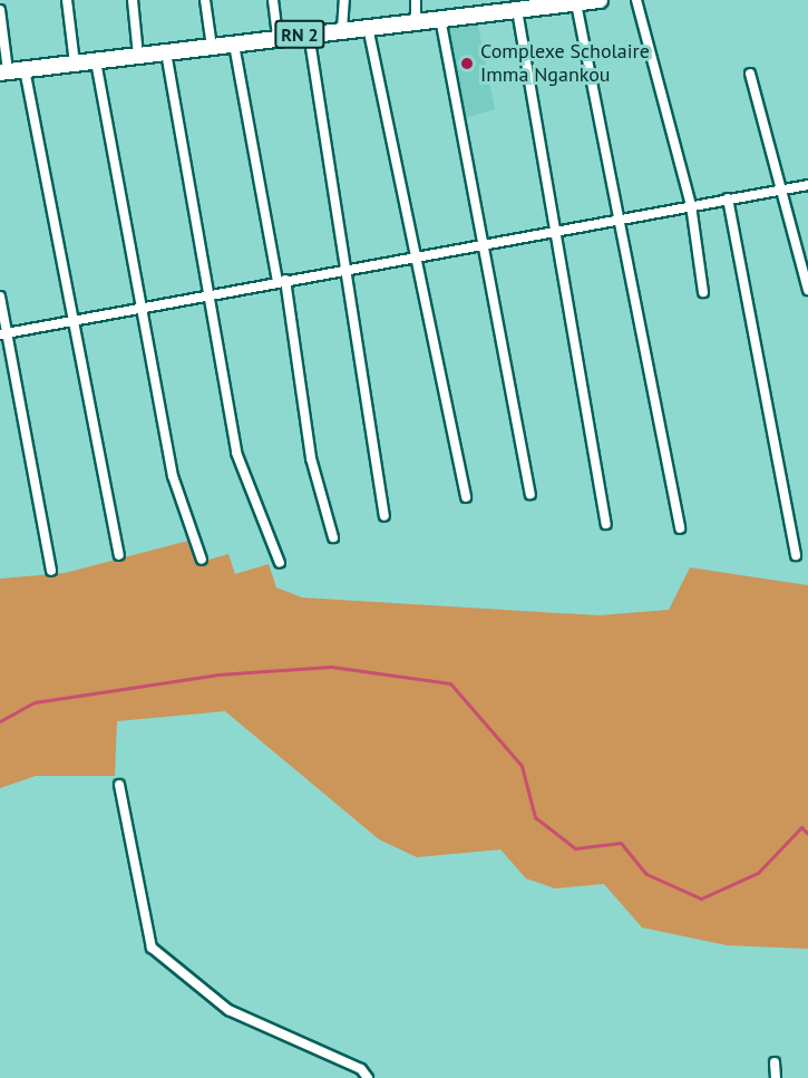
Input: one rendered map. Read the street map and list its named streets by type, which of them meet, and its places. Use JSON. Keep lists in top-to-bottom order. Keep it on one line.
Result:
{"streets":{"highway":["RN 2"]},"places":["Complexe Scholaire Imma Ngankou"]}
